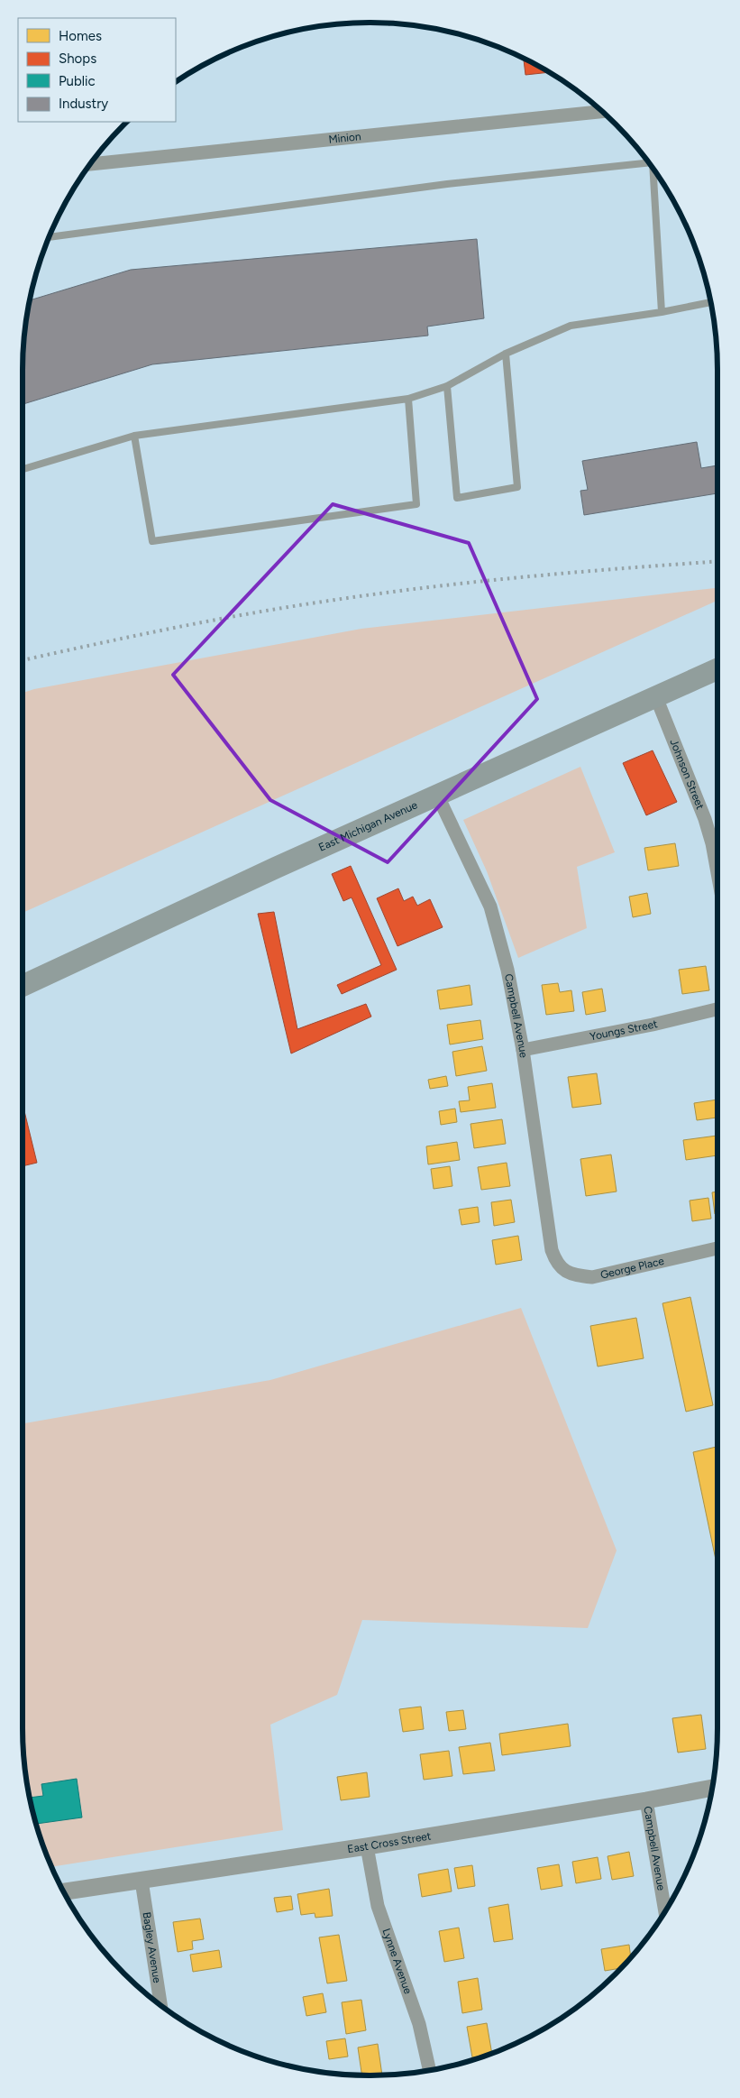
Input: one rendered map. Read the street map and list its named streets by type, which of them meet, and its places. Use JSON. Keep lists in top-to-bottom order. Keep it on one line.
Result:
{"streets":{"main road":["East Michigan Avenue"],"street":["Minion","Johnson Street","Campbell Avenue","Youngs Street","George Place","East Cross Street","Bagley Avenue","Lynne Avenue"]},"crossings":[["Johnson Street","East Michigan Avenue"],["East Michigan Avenue","Campbell Avenue"],["Campbell Avenue","Youngs Street"],["Campbell Avenue","George Place"],["Campbell Avenue","East Cross Street"],["East Cross Street","Bagley Avenue"],["East Cross Street","Lynne Avenue"]],"legend":["Homes","Shops","Public","Industry"]}
